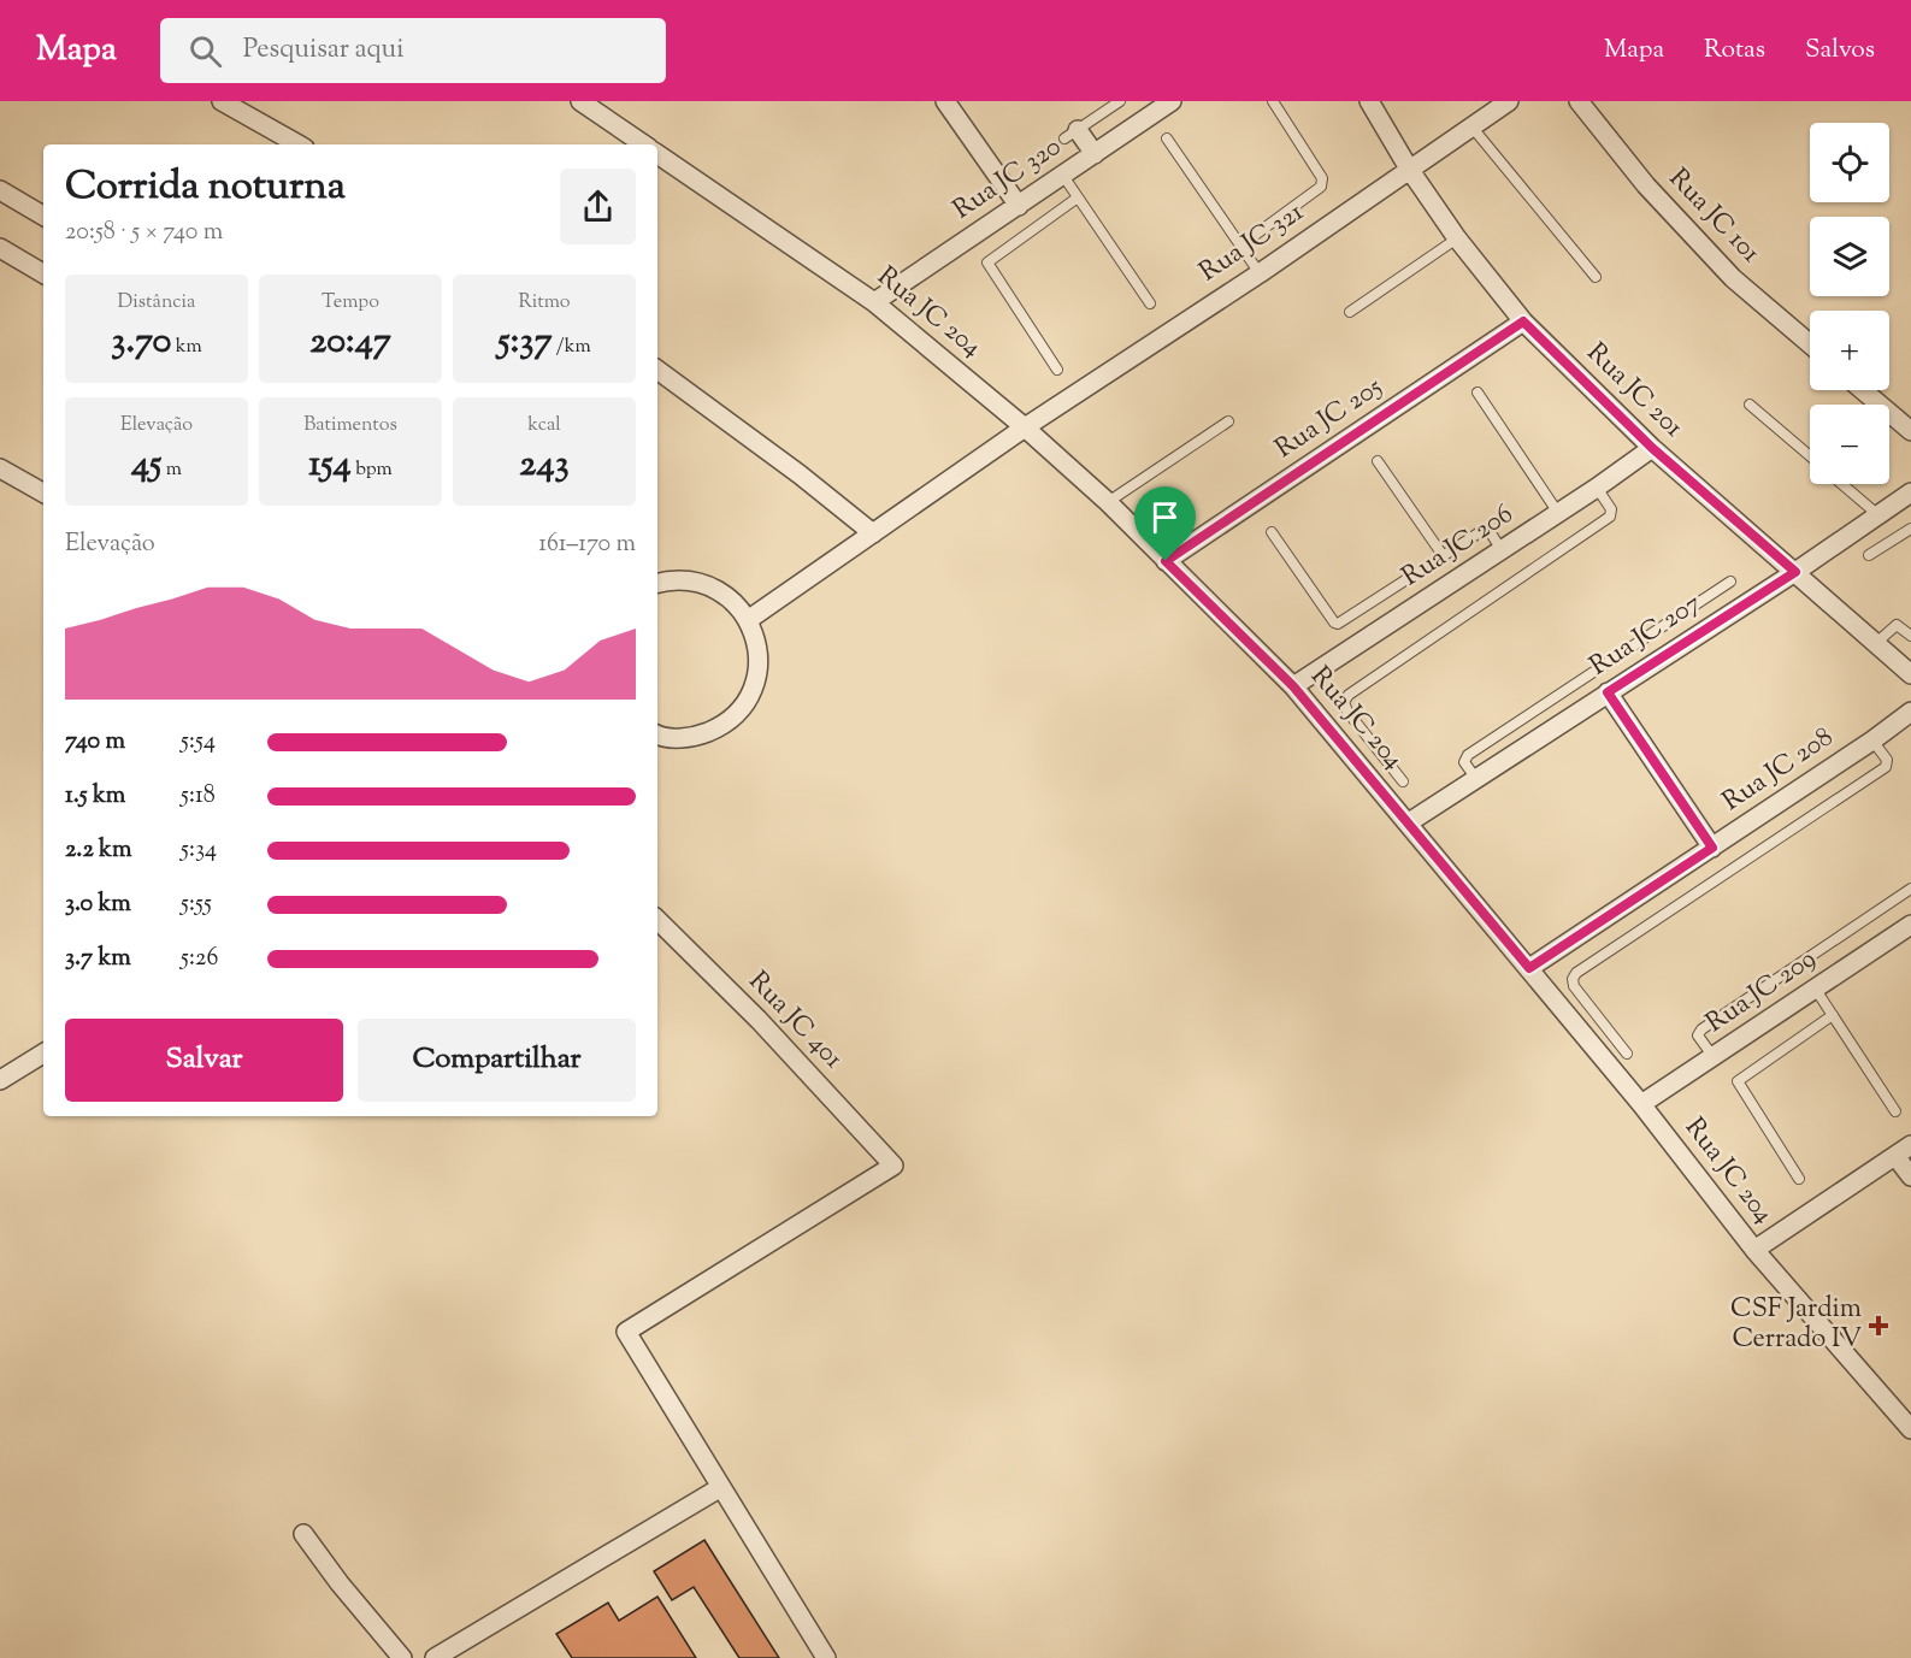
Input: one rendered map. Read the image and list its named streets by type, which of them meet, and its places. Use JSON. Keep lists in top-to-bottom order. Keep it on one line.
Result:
{"streets":{"street":["Rua JC 320","Rua JC 101","Rua JC 321","Rua JC 204","Rua JC 201","Rua JC 205","Rua JC 206","Rua JC 207","Rua JC 208","Rua JC 209","Rua JC 401"]},"crossings":[["Rua JC 320","Rua JC 204"],["Rua JC 321","Rua JC 204"],["Rua JC 321","Rua JC 201"],["Rua JC 204","Rua JC 205"],["Rua JC 204","Rua JC 206"],["Rua JC 204","Rua JC 207"],["Rua JC 204","Rua JC 208"],["Rua JC 204","Rua JC 209"],["Rua JC 201","Rua JC 205"],["Rua JC 201","Rua JC 206"],["Rua JC 201","Rua JC 207"]],"places":{"health":["CSF Jardim Cerrado IV"]},"page":{"header":"Mapa","search":"Pesquisar aqui","nav":["Mapa","Rotas","Salvos"],"map_buttons":["+","−"],"heading":["Corrida noturna","20:58 · 5 × 740 m"],"stats":[["Distância","3.70 km"],["Tempo","20:47"],["Ritmo","5:37 /km"],["Elevação","45 m"],["Batimentos","154 bpm"],["kcal","243"]],"chart":["Elevação","161–170 m"],"list":[{"name":"740 m","note":"5:54"},{"name":"1.5 km","note":"5:18"},{"name":"2.2 km","note":"5:34"},{"name":"3.0 km","note":"5:55"},{"name":"3.7 km","note":"5:26"}],"buttons":["Salvar","Compartilhar"]}}
